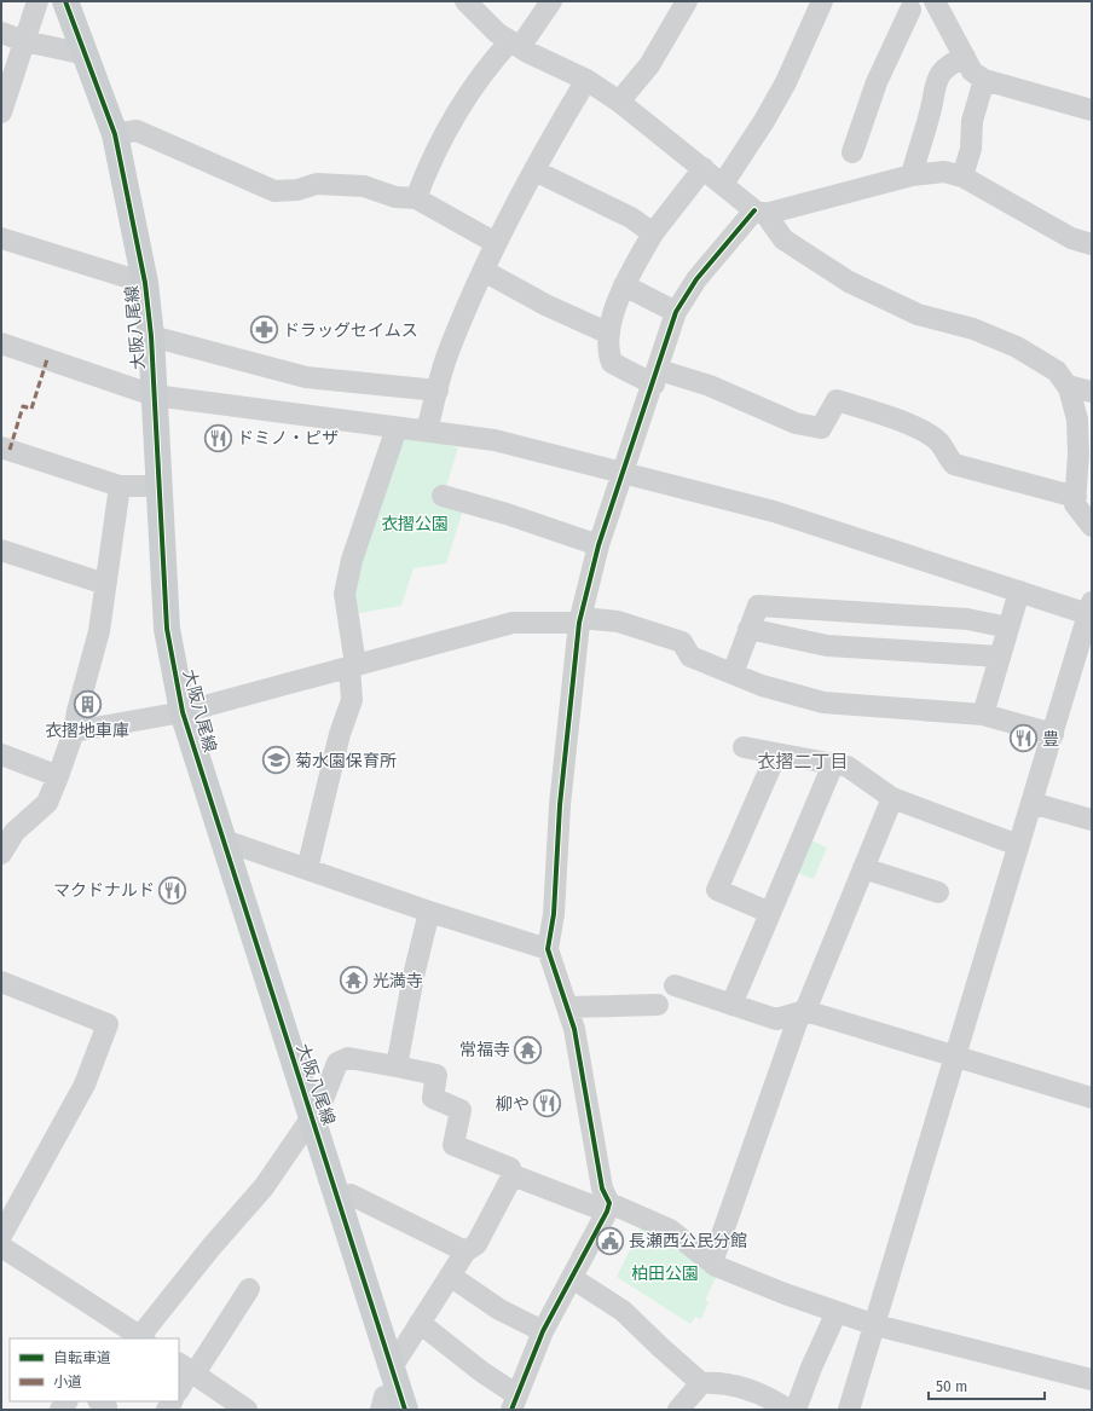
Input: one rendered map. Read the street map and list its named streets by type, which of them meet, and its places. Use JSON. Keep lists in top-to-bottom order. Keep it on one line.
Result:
{"streets":{"main road":["大阪八尾線"]},"districts":["衣摺二丁目"],"parks":["衣摺公園","柏田公園"],"places":{"pharmacy":["ドラッグセイムス"],"restaurant":["ドミノ・ピザ","豊","マクドナルド","柳や"],"building":["衣摺地車庫"],"school or university":["菊水園保育所"],"temple":["光満寺","常福寺"],"public building":["長瀬西公民分館"]},"legend":["自転車道","小道"],"scale_bar":"50 m"}
